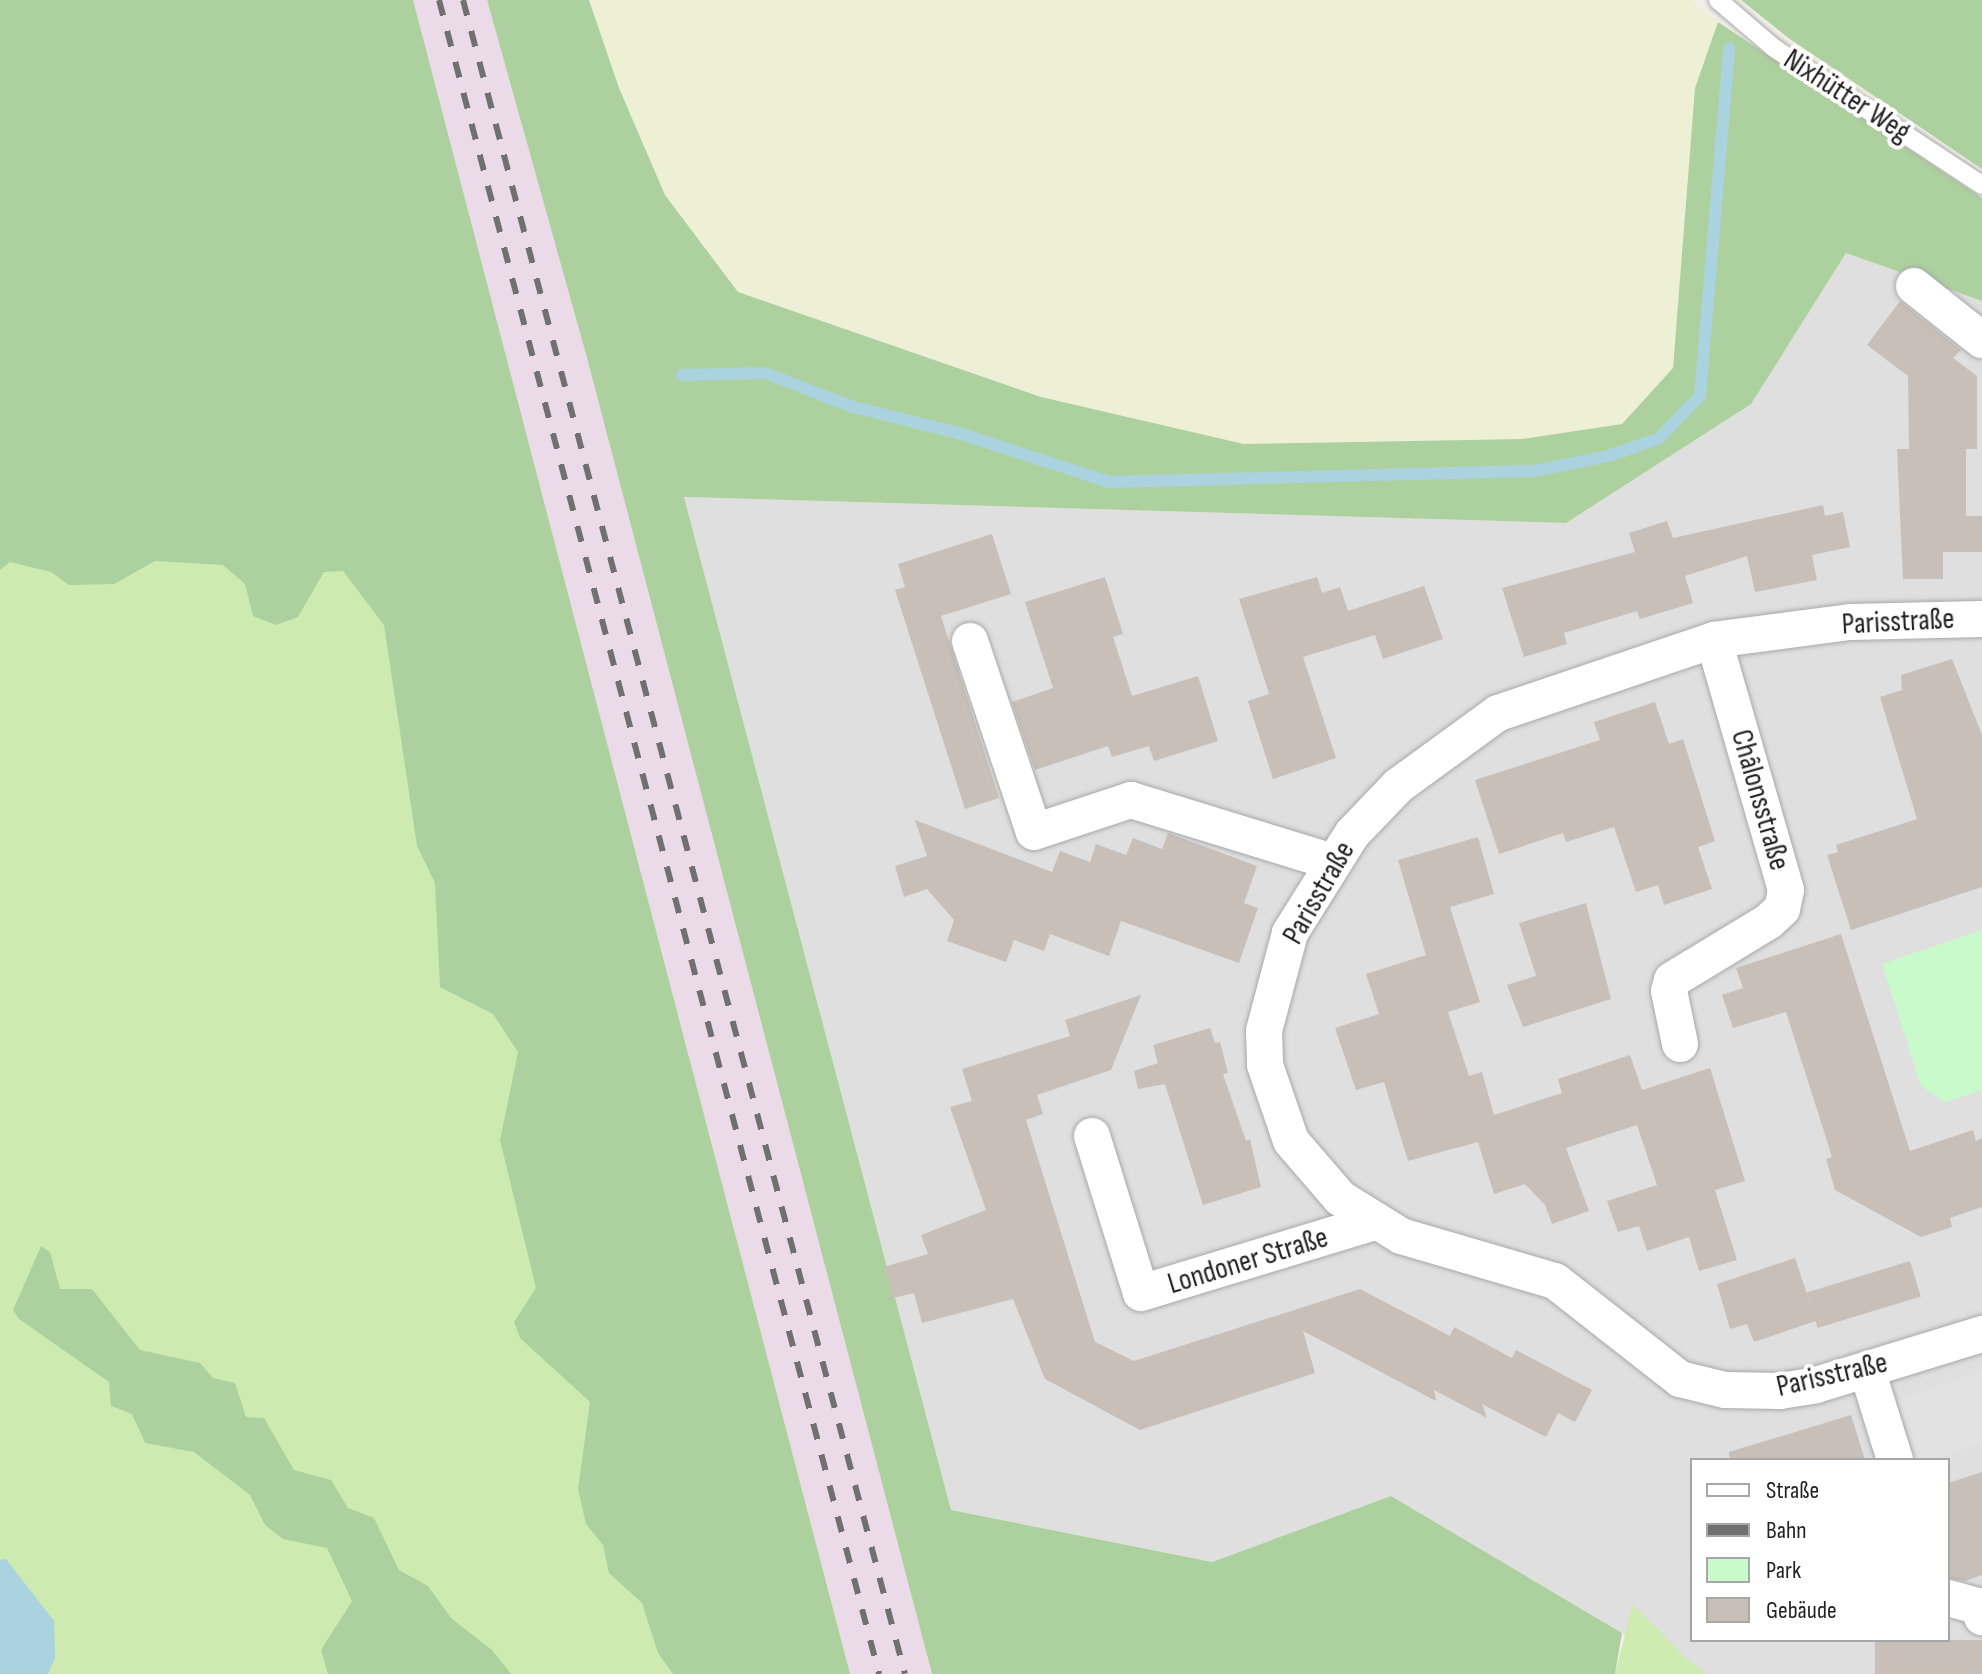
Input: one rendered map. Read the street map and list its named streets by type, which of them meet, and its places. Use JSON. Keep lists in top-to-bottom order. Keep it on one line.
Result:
{"streets":{"street":["Parisstraße","Châlonsstraße","Londoner Straße"],"lane":["Nixhütter Weg"]},"crossings":[["Parisstraße","Châlonsstraße"],["Parisstraße","Londoner Straße"]],"legend":["Straße","Bahn","Park","Gebäude"]}
